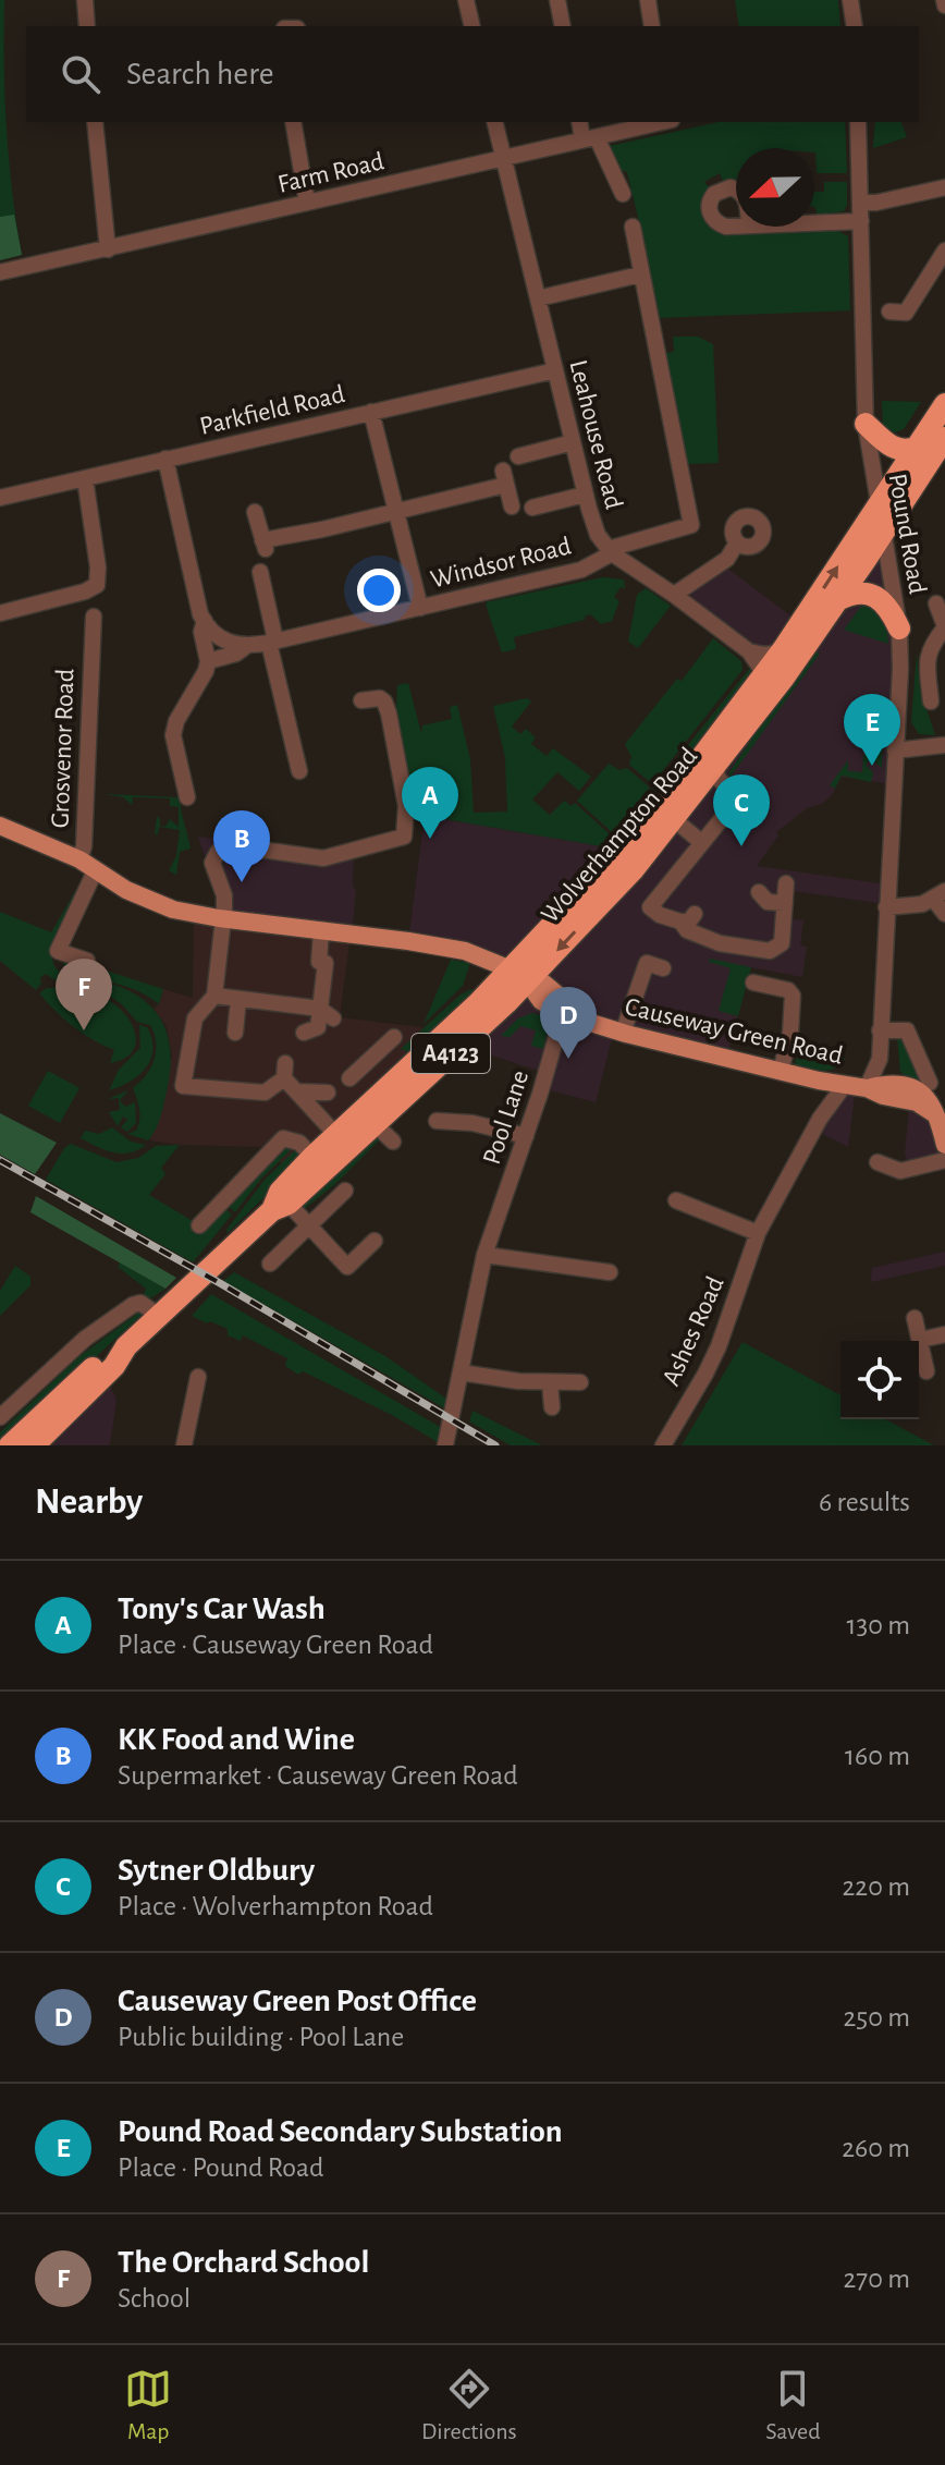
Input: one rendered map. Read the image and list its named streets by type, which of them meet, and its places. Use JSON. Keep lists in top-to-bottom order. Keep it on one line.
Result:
{"streets":{"highway":["Wolverhampton Road","A4123"],"main road":["Causeway Green Road"],"street":["Farm Road","Parkfield Road","Leahouse Road","Pound Road","Windsor Road","Grosvenor Road","Pool Lane","Ashes Road"]},"crossings":[["Farm Road","Leahouse Road"],["Parkfield Road","Leahouse Road"],["Leahouse Road","Windsor Road"],["Pound Road","Wolverhampton Road"],["Pound Road","Causeway Green Road"],["Grosvenor Road","Causeway Green Road"],["Wolverhampton Road","Causeway Green Road"],["Causeway Green Road","Pool Lane"],["Causeway Green Road","Ashes Road"]],"north":"left","page":{"search":"Search here","pins":["E","A","C","B","F","D"],"heading":["Nearby","6 results"],"list":[{"mark":"A","name":"Tony's Car Wash","note":"Place · Causeway Green Road","value":"130 m"},{"mark":"B","name":"KK Food and Wine","note":"Supermarket · Causeway Green Road","value":"160 m"},{"mark":"C","name":"Sytner Oldbury","note":"Place · Wolverhampton Road","value":"220 m"},{"mark":"D","name":"Causeway Green Post Office","note":"Public building · Pool Lane","value":"250 m"},{"mark":"E","name":"Pound Road Secondary Substation","note":"Place · Pound Road","value":"260 m"},{"mark":"F","name":"The Orchard School","note":"School","value":"270 m"}],"nav":["Map","Directions","Saved"]}}
